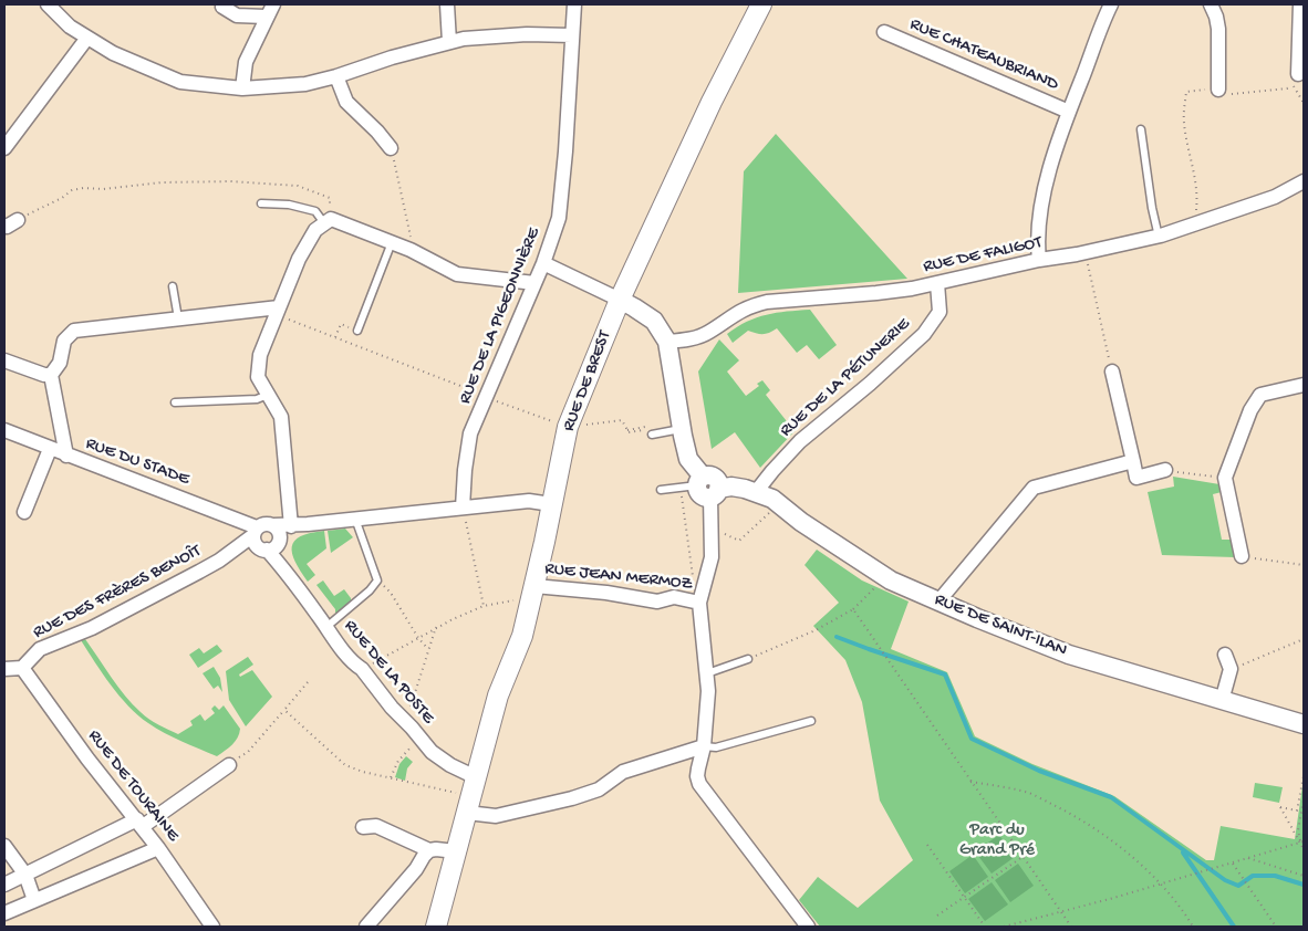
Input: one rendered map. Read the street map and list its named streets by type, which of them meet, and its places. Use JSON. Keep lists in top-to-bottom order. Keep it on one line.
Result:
{"streets":{"main road":["RUE DE BREST"],"street":["RUE CHATEAUBRIAND","RUE DE FALIGOT","RUE DE LA PIGEONNIÈRE","RUE DE LA PÉTUNERIE","RUE DU STADE","RUE JEAN MERMOZ","RUE DES FRÈRES BENOÎT","RUE DE SAINT-ILAN","RUE DE LA POSTE","RUE DE TOURAINE"]},"crossings":[["RUE DE FALIGOT","RUE DE LA PÉTUNERIE"],["RUE DE LA PIGEONNIÈRE","RUE DU STADE"],["RUE DE LA PÉTUNERIE","RUE DE SAINT-ILAN"],["RUE DE BREST","RUE DU STADE"],["RUE DE BREST","RUE JEAN MERMOZ"],["RUE DE BREST","RUE DE LA POSTE"],["RUE DU STADE","RUE DES FRÈRES BENOÎT"],["RUE DU STADE","RUE DE LA POSTE"],["RUE DES FRÈRES BENOÎT","RUE DE LA POSTE"],["RUE DES FRÈRES BENOÎT","RUE DE TOURAINE"]],"parks":["Parc du Grand Pré"]}
